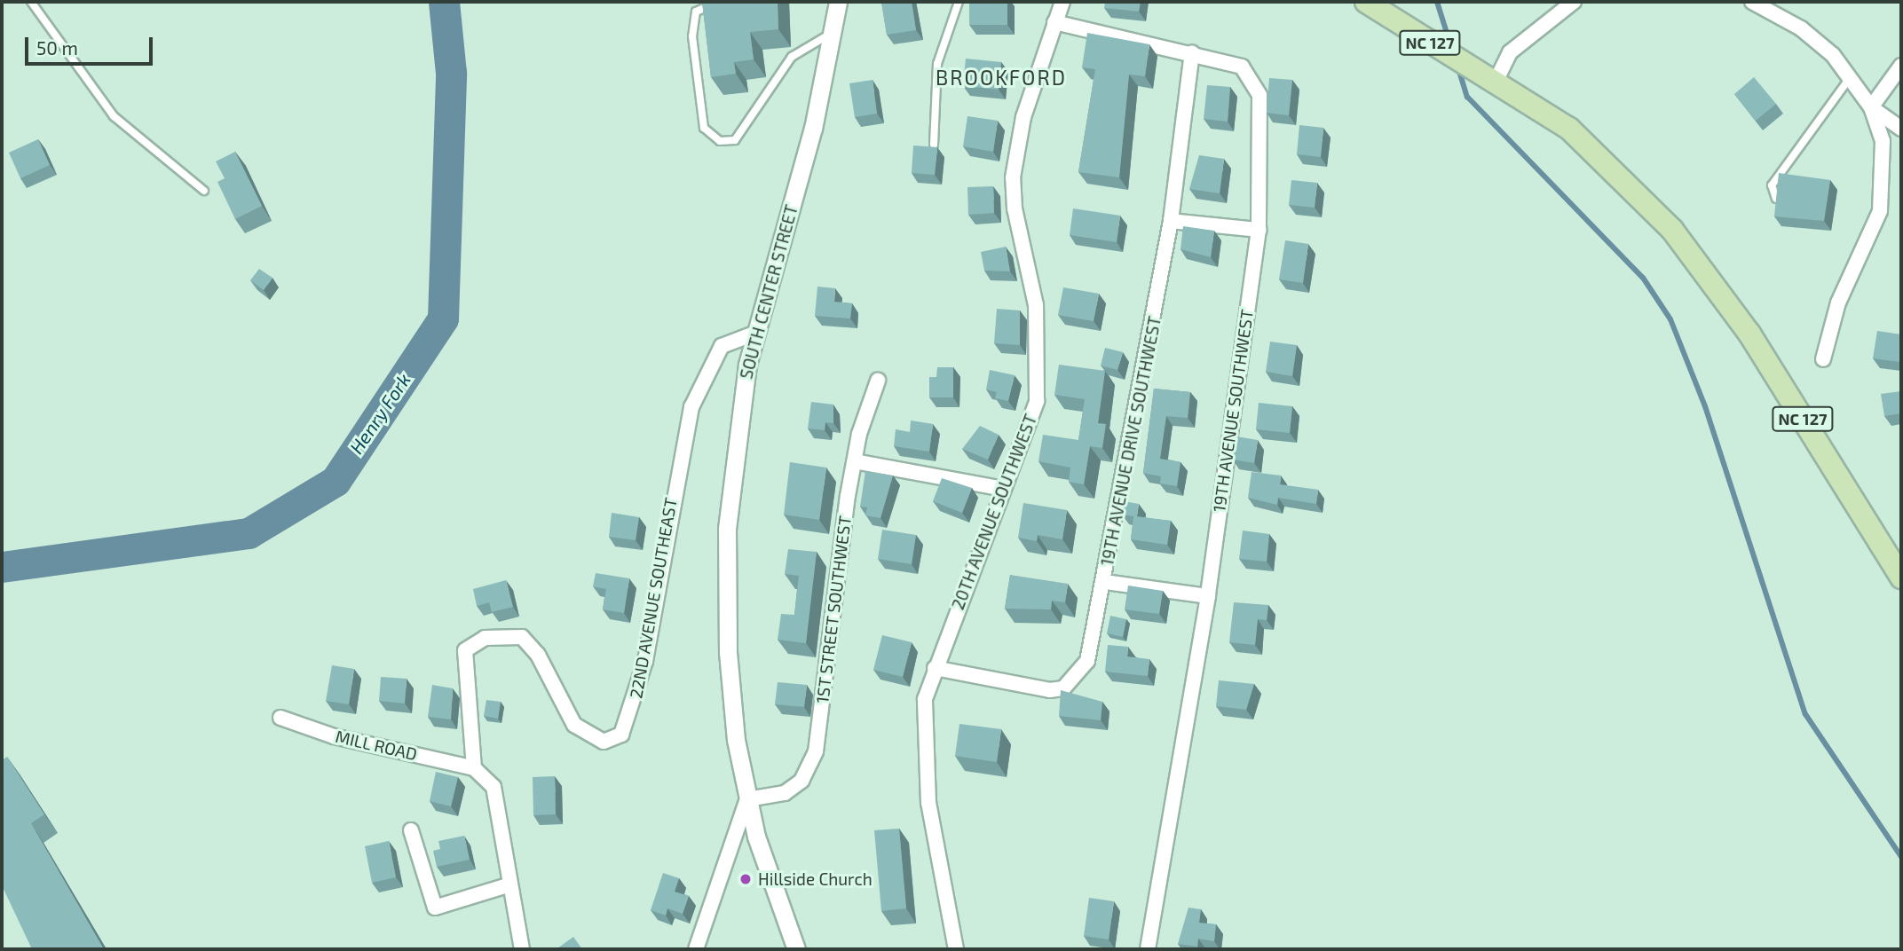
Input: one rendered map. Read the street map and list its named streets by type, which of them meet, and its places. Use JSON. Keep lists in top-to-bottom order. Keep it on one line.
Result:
{"streets":{"main road":["NC 127"],"street":["SOUTH CENTER STREET","19TH AVENUE SOUTHWEST","19TH AVENUE DRIVE SOUTHWEST","20TH AVENUE SOUTHWEST","22ND AVENUE SOUTHEAST","1ST STREET SOUTHWEST","MILL ROAD"]},"crossings":[["SOUTH CENTER STREET","22ND AVENUE SOUTHEAST"],["SOUTH CENTER STREET","1ST STREET SOUTHWEST"],["19TH AVENUE SOUTHWEST","19TH AVENUE DRIVE SOUTHWEST"],["19TH AVENUE SOUTHWEST","20TH AVENUE SOUTHWEST"],["19TH AVENUE DRIVE SOUTHWEST","20TH AVENUE SOUTHWEST"],["22ND AVENUE SOUTHEAST","MILL ROAD"]],"districts":["BROOKFORD"],"water":["Henry Fork"],"places":["Hillside Church"],"scale_bar":"50 m"}
